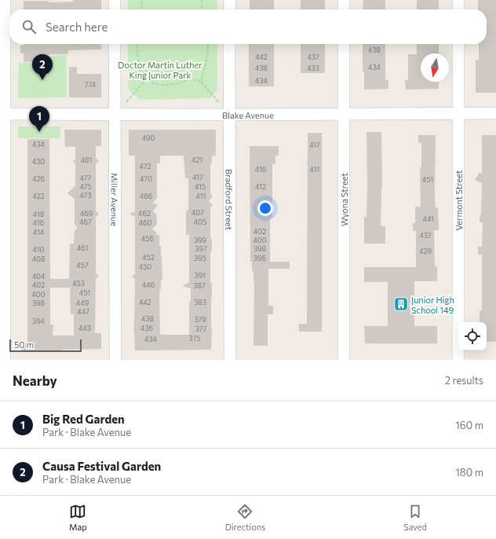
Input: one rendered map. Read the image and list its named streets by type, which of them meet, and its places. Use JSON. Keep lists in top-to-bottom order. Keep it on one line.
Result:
{"streets":{"street":["Blake Avenue","Miller Avenue","Bradford Street","Wyona Street","Vermont Street"]},"crossings":[["Blake Avenue","Miller Avenue"],["Blake Avenue","Bradford Street"],["Blake Avenue","Wyona Street"],["Blake Avenue","Vermont Street"]],"parks":["Doctor Martin Luther King Junior Park"],"places":{"building":["Junior High School 149"]},"house_numbers":["438","442","437","434","438","433","434","774","490","434","417","481","421","430","472","416","411","417","477","426","470","451","475","415","412","473","422","466","411","407","469","462","418","441","467","405","416","460","402","414","437","456","399","400","461","397","398","410","429","452","395","396","408","457","450","391","404","453","402","446","387","451","400","442","383","398","449","447","438","379","394","443","436","377","375","434"],"scale_bar":"50 m","north":"bottom","page":{"search":"Search here","pins":["2","1"],"scale":"50 m","heading":["Nearby","2 results"],"list":[{"mark":"1","name":"Big Red Garden","note":"Park · Blake Avenue","value":"160 m"},{"mark":"2","name":"Causa Festival Garden","note":"Park · Blake Avenue","value":"180 m"}],"nav":["Map","Directions","Saved"]}}
